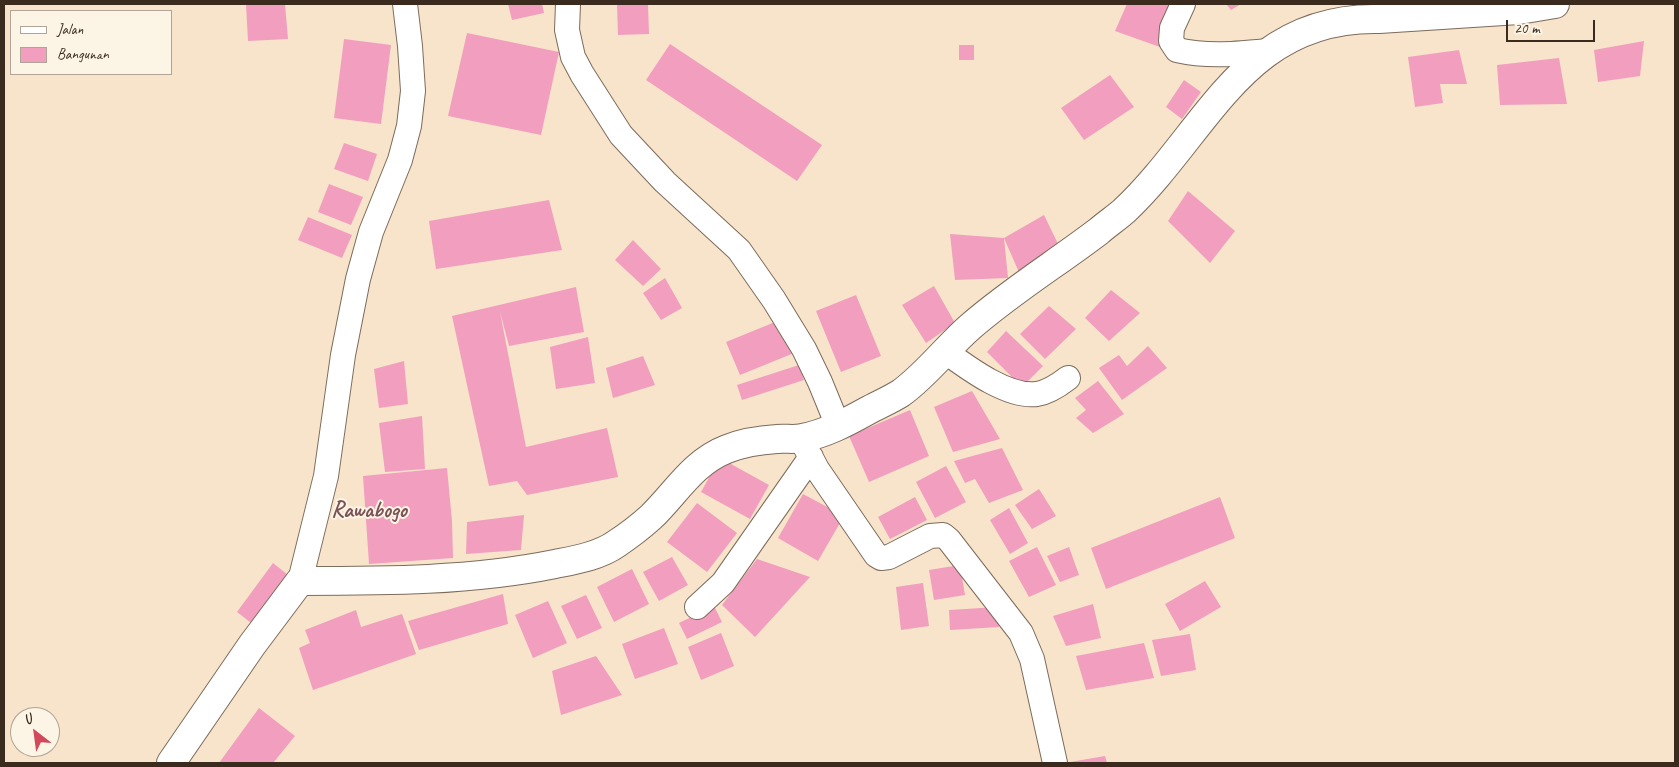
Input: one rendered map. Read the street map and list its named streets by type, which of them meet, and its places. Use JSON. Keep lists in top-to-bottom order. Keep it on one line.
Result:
{"districts":["Rawabogo"],"legend":["Jalan","Bangunan"],"scale_bar":"20 m","north":"top left"}
